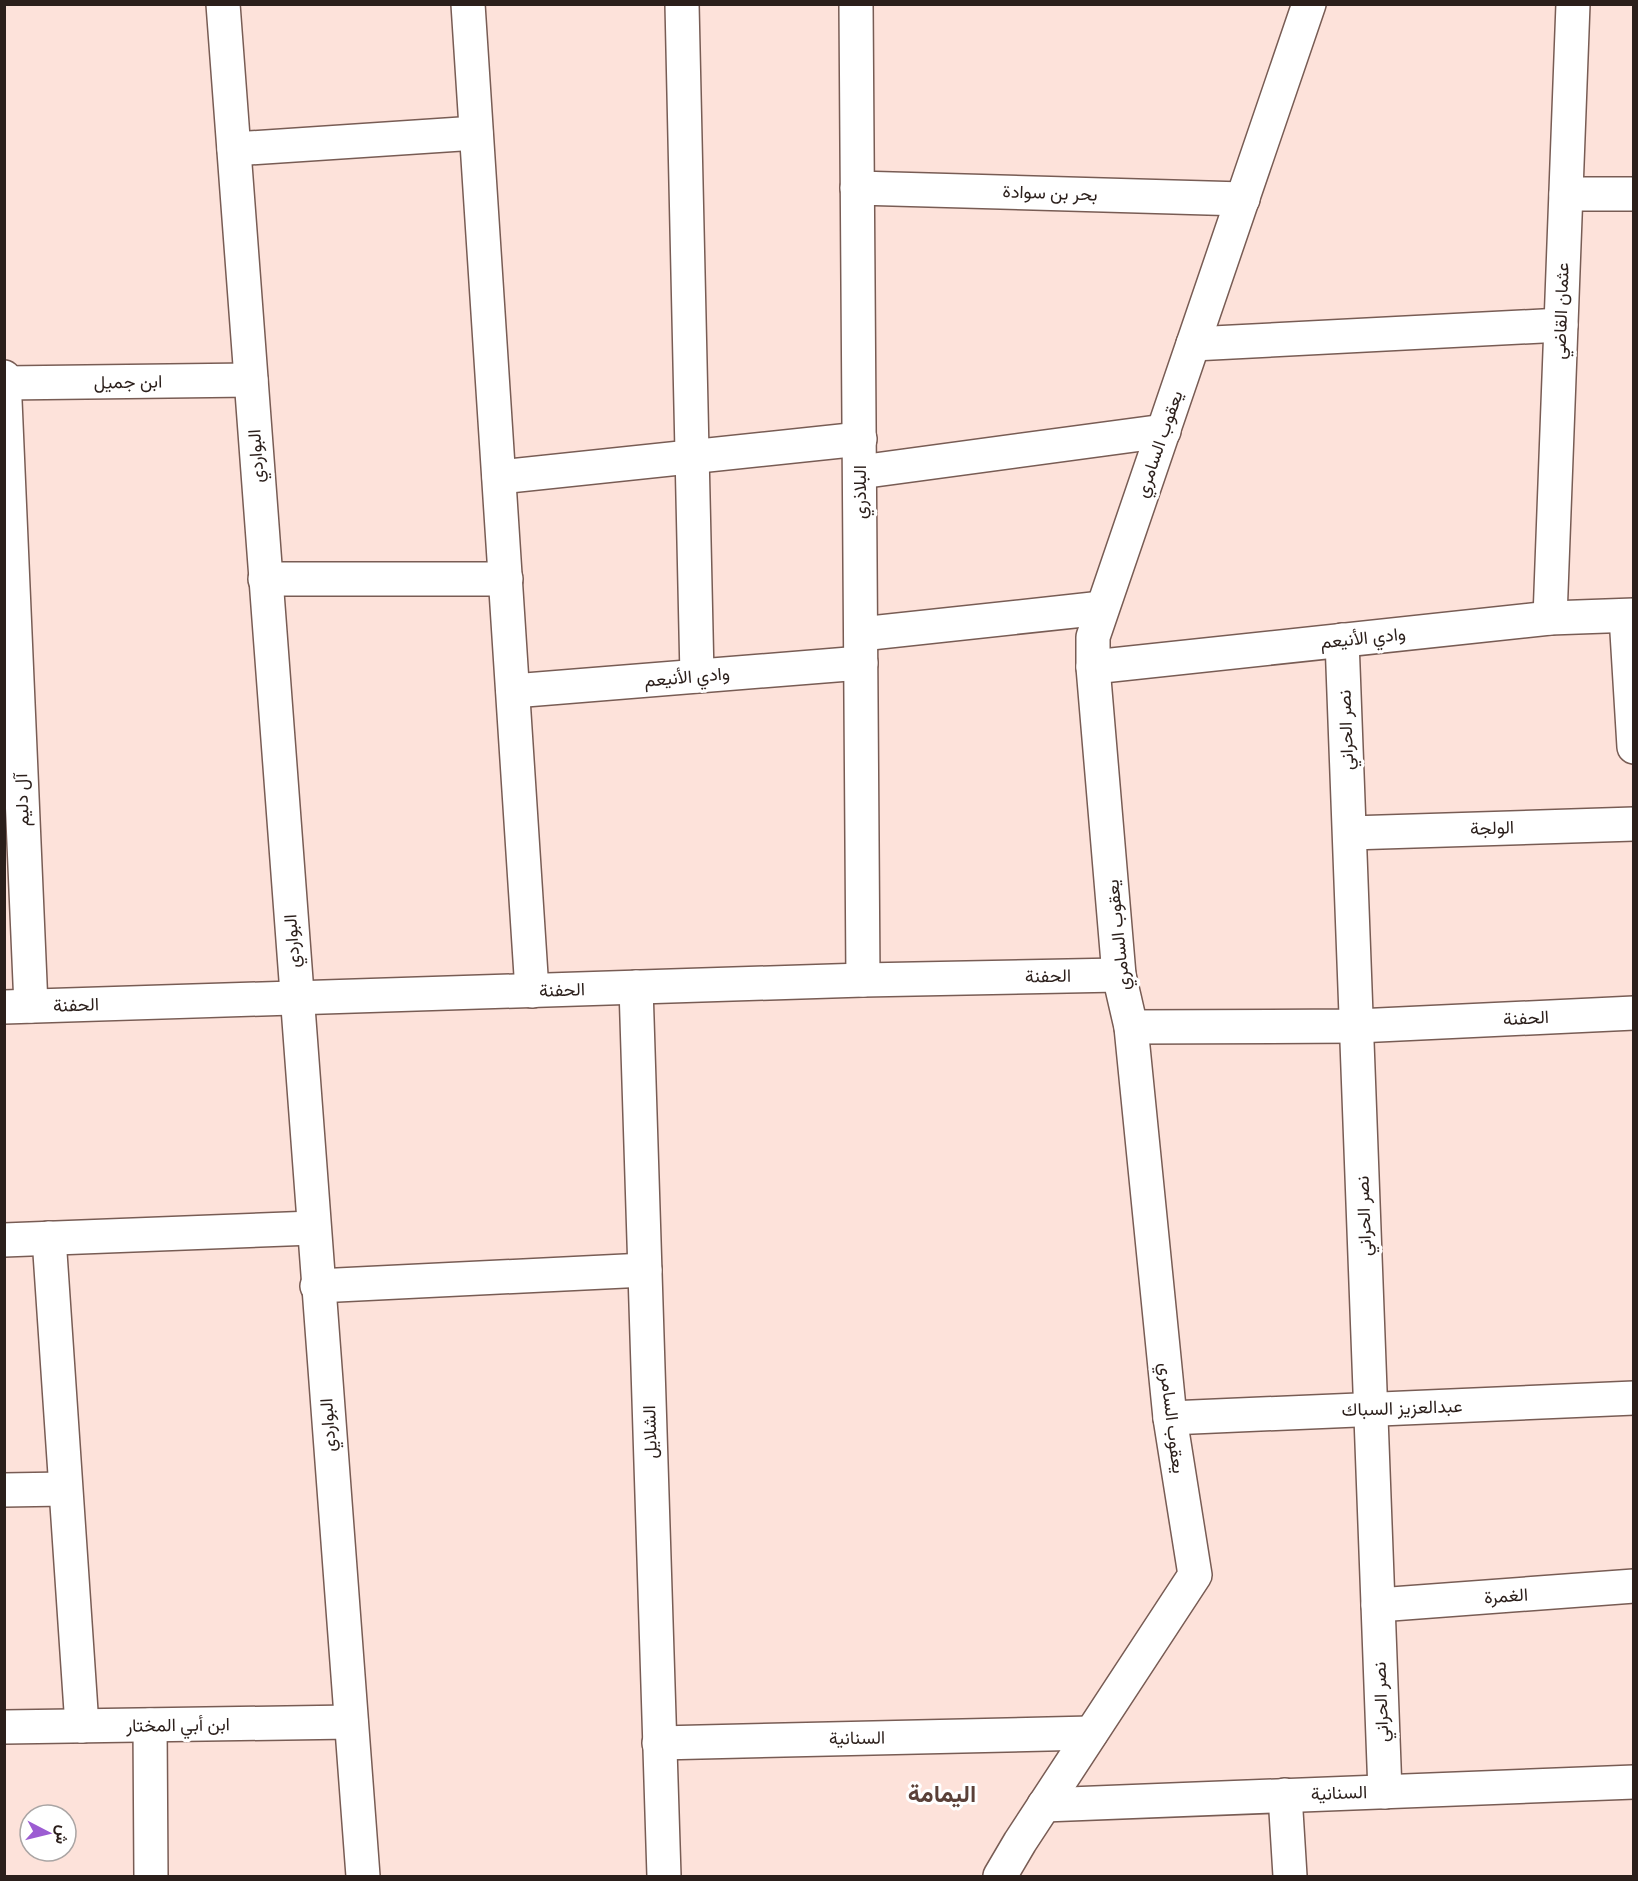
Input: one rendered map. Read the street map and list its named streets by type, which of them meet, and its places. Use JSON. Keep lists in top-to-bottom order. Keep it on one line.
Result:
{"streets":{"street":["بحر بن سوادة","عثمان القاضي","ابن جميل","يعقوب السامري","البواردي","البلاذري","وادي الأنيعم","نصر الحراني","آل دليم","الولجة","الحفنة","عبدالعزيز السباك","الشلايل","الغمرة","ابن أبي المختار","السنانية"]},"crossings":[["بحر بن سوادة","يعقوب السامري"],["بحر بن سوادة","البلاذري"],["عثمان القاضي","وادي الأنيعم"],["ابن جميل","البواردي"],["ابن جميل","آل دليم"],["يعقوب السامري","وادي الأنيعم"],["يعقوب السامري","الحفنة"],["يعقوب السامري","عبدالعزيز السباك"],["يعقوب السامري","السنانية"],["البواردي","الحفنة"],["البواردي","ابن أبي المختار"],["البلاذري","وادي الأنيعم"],["البلاذري","الحفنة"],["وادي الأنيعم","نصر الحراني"],["نصر الحراني","الولجة"],["نصر الحراني","الحفنة"],["نصر الحراني","عبدالعزيز السباك"],["نصر الحراني","الغمرة"],["نصر الحراني","السنانية"],["آل دليم","الحفنة"],["الحفنة","الشلايل"],["الشلايل","السنانية"]],"districts":["اليمامة"],"north":"right"}
